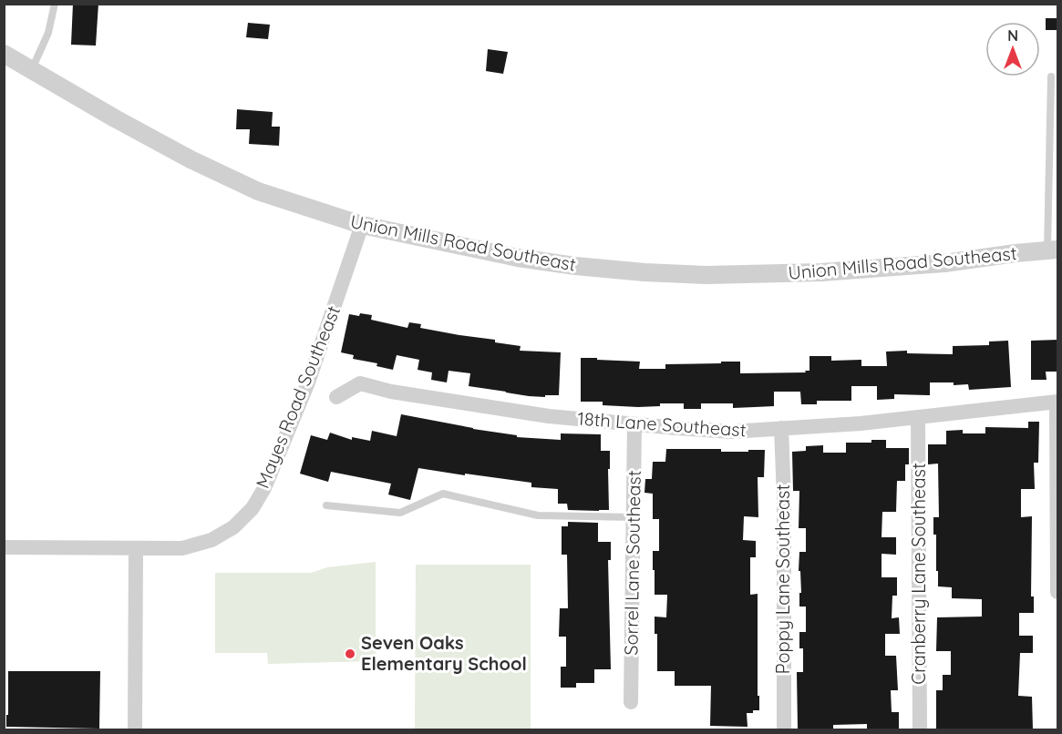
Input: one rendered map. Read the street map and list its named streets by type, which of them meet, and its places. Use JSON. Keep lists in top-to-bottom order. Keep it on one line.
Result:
{"streets":{"street":["Union Mills Road Southeast","Mayes Road Southeast","18th Lane Southeast","Sorrel Lane Southeast","Cranberry Lane Southeast","Poppy Lane Southeast"]},"crossings":[["Union Mills Road Southeast","Mayes Road Southeast"],["18th Lane Southeast","Sorrel Lane Southeast"],["18th Lane Southeast","Cranberry Lane Southeast"],["18th Lane Southeast","Poppy Lane Southeast"]],"places":["Seven Oaks Elementary School"],"north":"top"}
